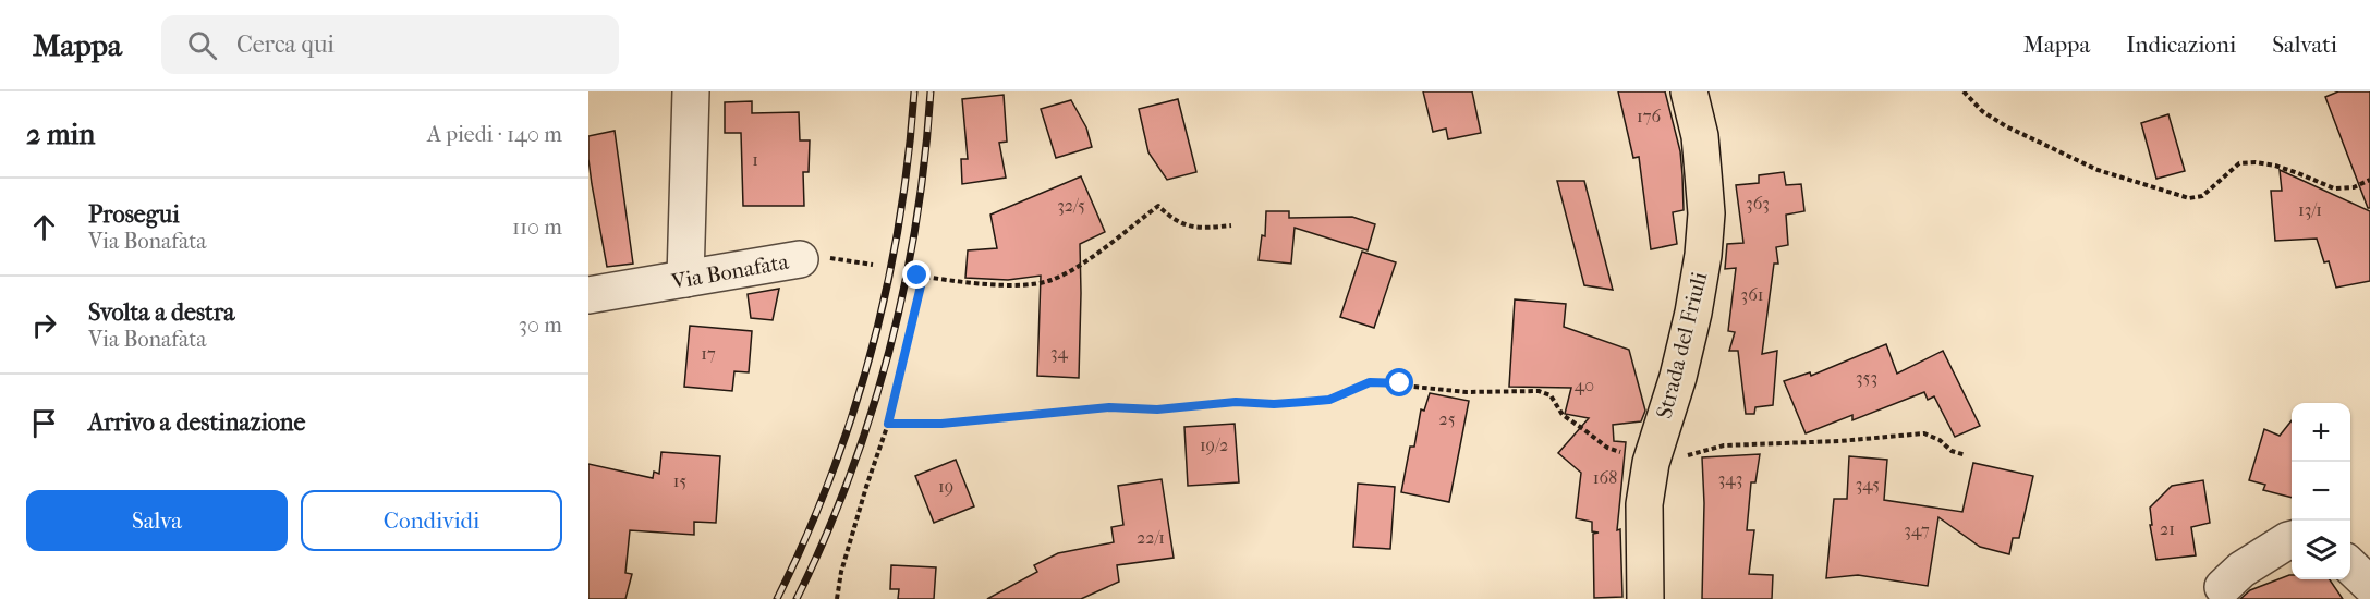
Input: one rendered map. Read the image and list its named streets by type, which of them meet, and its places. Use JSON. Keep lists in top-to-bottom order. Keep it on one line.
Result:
{"streets":{"main road":["Strada del Friuli"],"street":["Via Bonafata"]},"house_numbers":["176","1","363","32/5","13/1","361","34","17","353","40","25","19/2","168","343","15","345","19","21","347","22/1"],"page":{"header":"Mappa","search":"Cerca qui","nav":["Mappa","Indicazioni","Salvati"],"heading":["2 min","A piedi · 140 m"],"list":[["Prosegui","Via Bonafata","110 m"],["Svolta a destra","Via Bonafata","30 m"],"Arrivo a destinazione"],"map_buttons":["+","−"],"buttons":["Salva","Condividi"]}}
